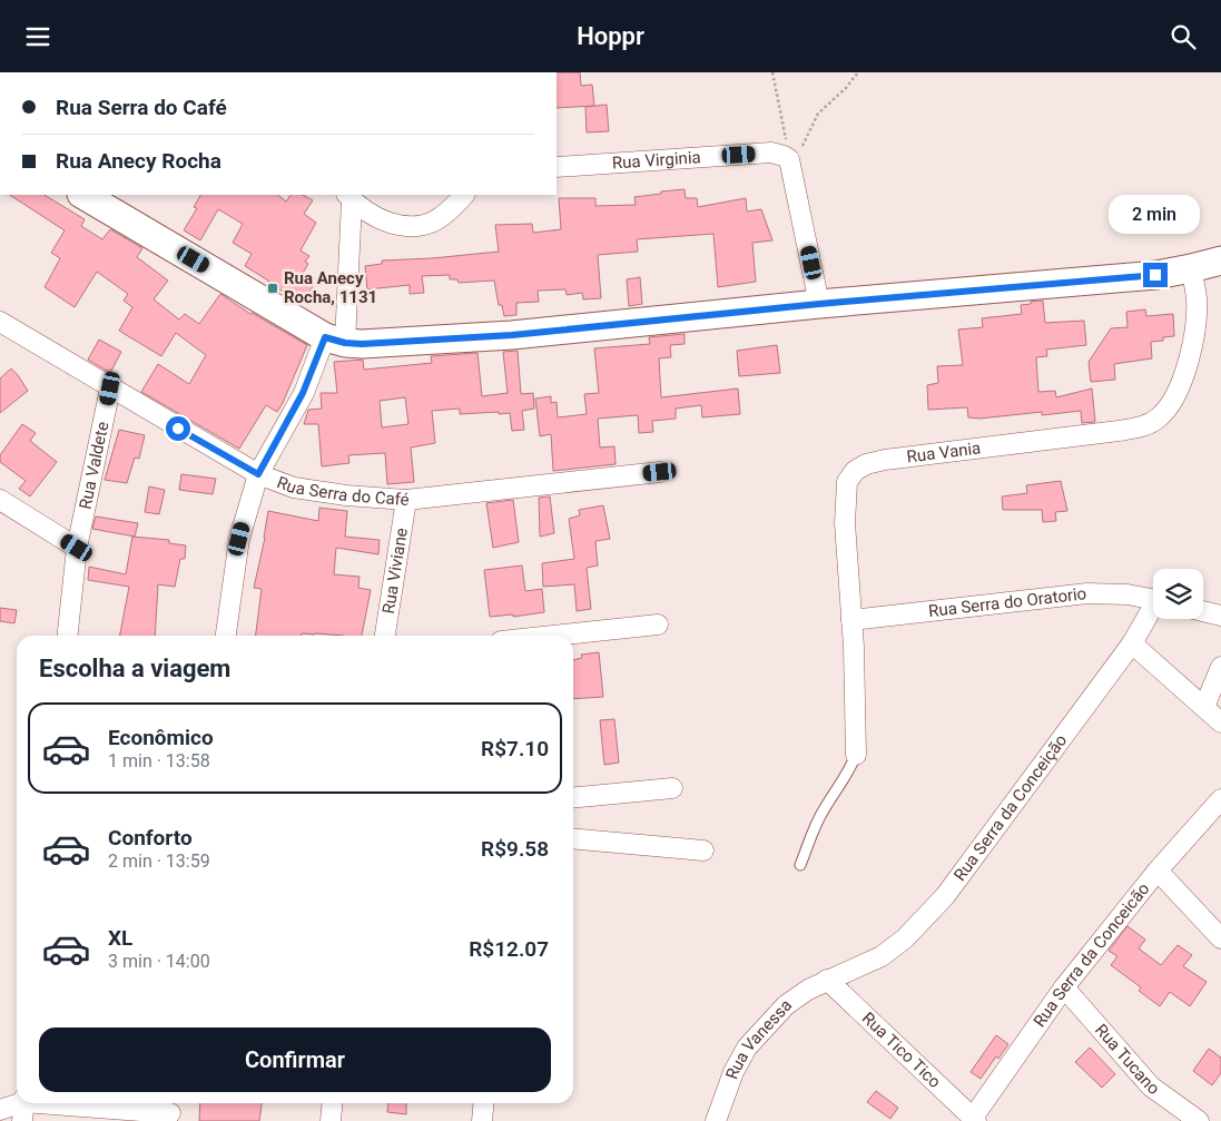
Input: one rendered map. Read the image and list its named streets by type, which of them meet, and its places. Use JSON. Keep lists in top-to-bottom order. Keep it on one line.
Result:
{"streets":{"street":["Rua Virginia","Rua Vania","Rua Valdete","Rua Serra do Café","Rua Viviane","Rua Serra do Oratorio","Rua Serra da Conceição","Rua Serra da Conceicão","Rua Vanessa","Rua Tico Tico","Rua Tucano"]},"crossings":[["Rua Vania","Rua Serra do Oratorio"],["Rua Valdete","Rua Serra do Café"],["Rua Serra do Café","Rua Viviane"],["Rua Serra da Conceição","Rua Vanessa"],["Rua Serra da Conceição","Rua Tico Tico"],["Rua Serra da Conceicão","Rua Tico Tico"],["Rua Serra da Conceicão","Rua Tucano"],["Rua Vanessa","Rua Tico Tico"]],"places":{"transit":["Rua Anecy Rocha, 1131"]},"page":{"header":"Hoppr","banner":["Rua Serra do Café","Rua Anecy Rocha"],"bubble":"2 min","heading":"Escolha a viagem","list":[{"name":"Econômico","note":"1 min · 13:58","value":"R$7.10"},{"name":"Conforto","note":"2 min · 13:59","value":"R$9.58"},{"name":"XL","note":"3 min · 14:00","value":"R$12.07"}],"buttons":"Confirmar"}}
